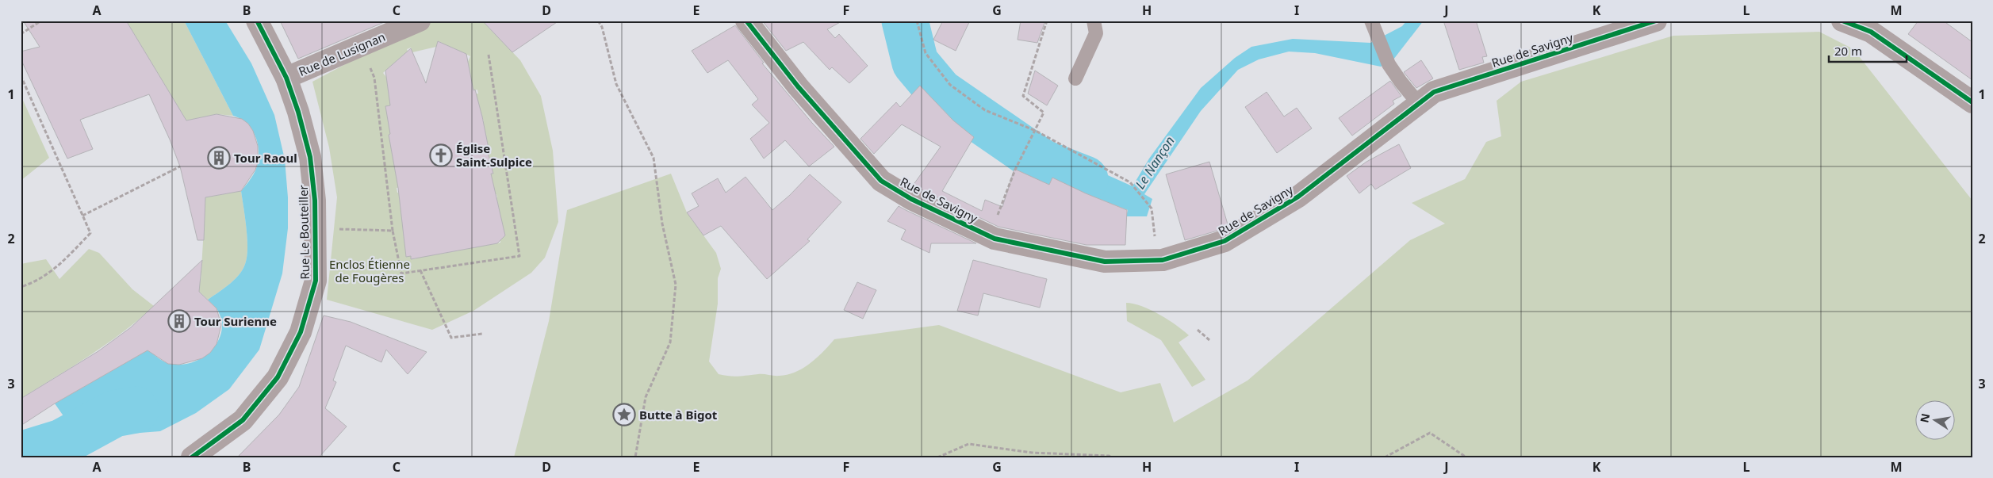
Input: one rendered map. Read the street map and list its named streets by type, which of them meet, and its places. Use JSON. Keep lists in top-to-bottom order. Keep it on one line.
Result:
{"streets":{"street":["Rue de Savigny","Rue de Lusignan","Rue Le Bouteiller"]},"crossings":[["Rue de Lusignan","Rue Le Bouteiller"]],"water":["Le Nançon"],"parks":["Enclos Étienne de Fougères"],"places":{"church":["Église Saint-Sulpice"],"building":["Tour Raoul","Tour Surienne"],"place":["Butte à Bigot"]},"scale_bar":"20 m","north":"left","grid":{"columns":["A","B","C","D","E","F","G","H","I","J","K","L","M"],"rows":["1","2","3"]}}
